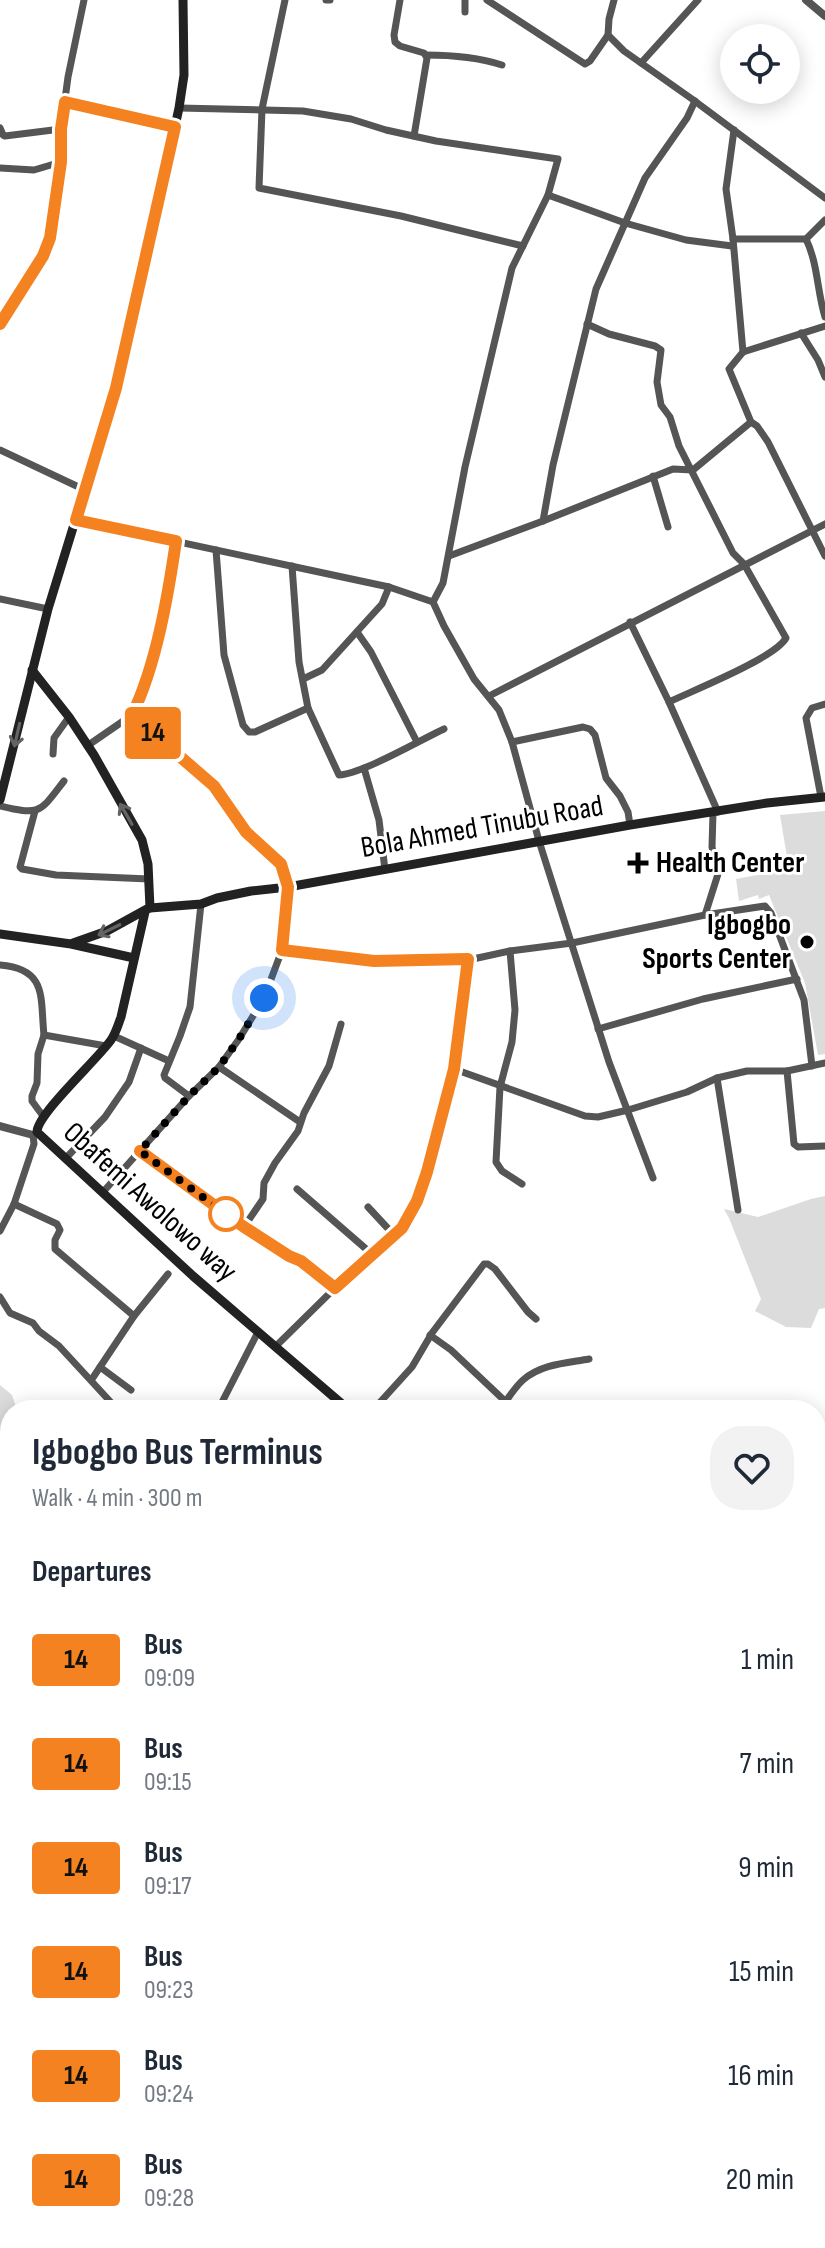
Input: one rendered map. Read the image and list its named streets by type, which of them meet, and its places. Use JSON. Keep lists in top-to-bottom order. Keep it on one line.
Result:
{"streets":{"main road":["Bola Ahmed Tinubu Road","Obafemi Awolowo way"]},"crossings":[["Bola Ahmed Tinubu Road","Obafemi Awolowo way"]],"places":{"health":["Health Center"],"other":["Igbogbo Sports Center"]},"lines":["bus line 14"],"page":{"on_map":"14","heading":[["Igbogbo Bus Terminus","Walk · 4 min · 300 m"],"Departures"],"list":[{"mark":"14","name":"Bus","note":"09:09","value":"1 min"},{"mark":"14","name":"Bus","note":"09:15","value":"7 min"},{"mark":"14","name":"Bus","note":"09:17","value":"9 min"},{"mark":"14","name":"Bus","note":"09:23","value":"15 min"},{"mark":"14","name":"Bus","note":"09:24","value":"16 min"},{"mark":"14","name":"Bus","note":"09:28","value":"20 min"}]}}
